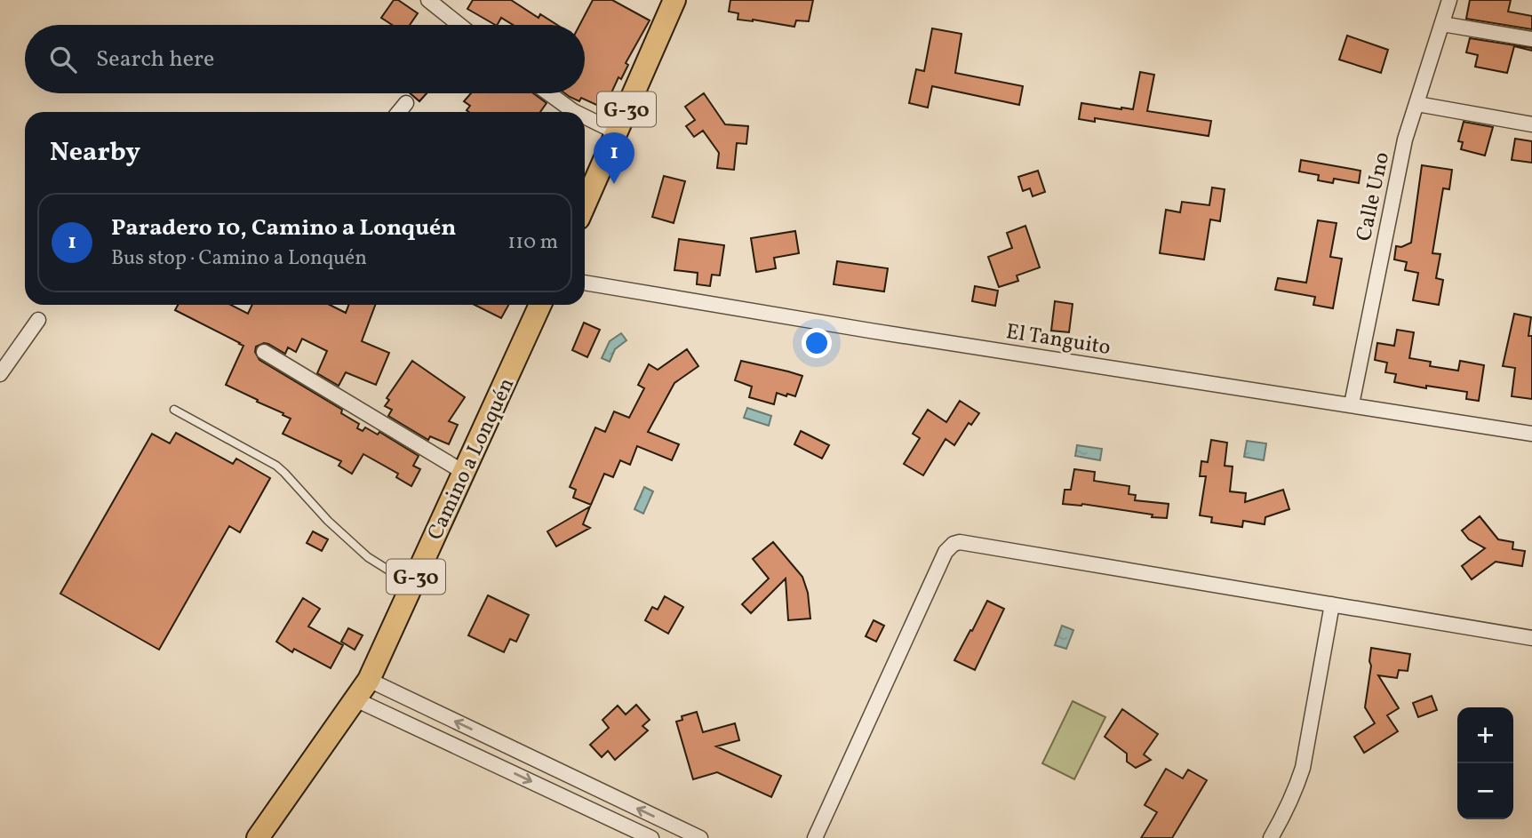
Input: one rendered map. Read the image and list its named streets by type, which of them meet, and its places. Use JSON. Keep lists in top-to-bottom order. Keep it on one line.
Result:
{"streets":{"main road":["G-30","Camino a Lonquén"],"street":["Calle Uno","El Tanguito"]},"crossings":[["Calle Uno","El Tanguito"]],"page":{"search":"Search here","heading":"Nearby","pins":"1","list":[{"mark":"1","name":"Paradero 10, Camino a Lonquén","note":"Bus stop · Camino a Lonquén","value":"110 m"}],"map_buttons":["+","−"]}}
